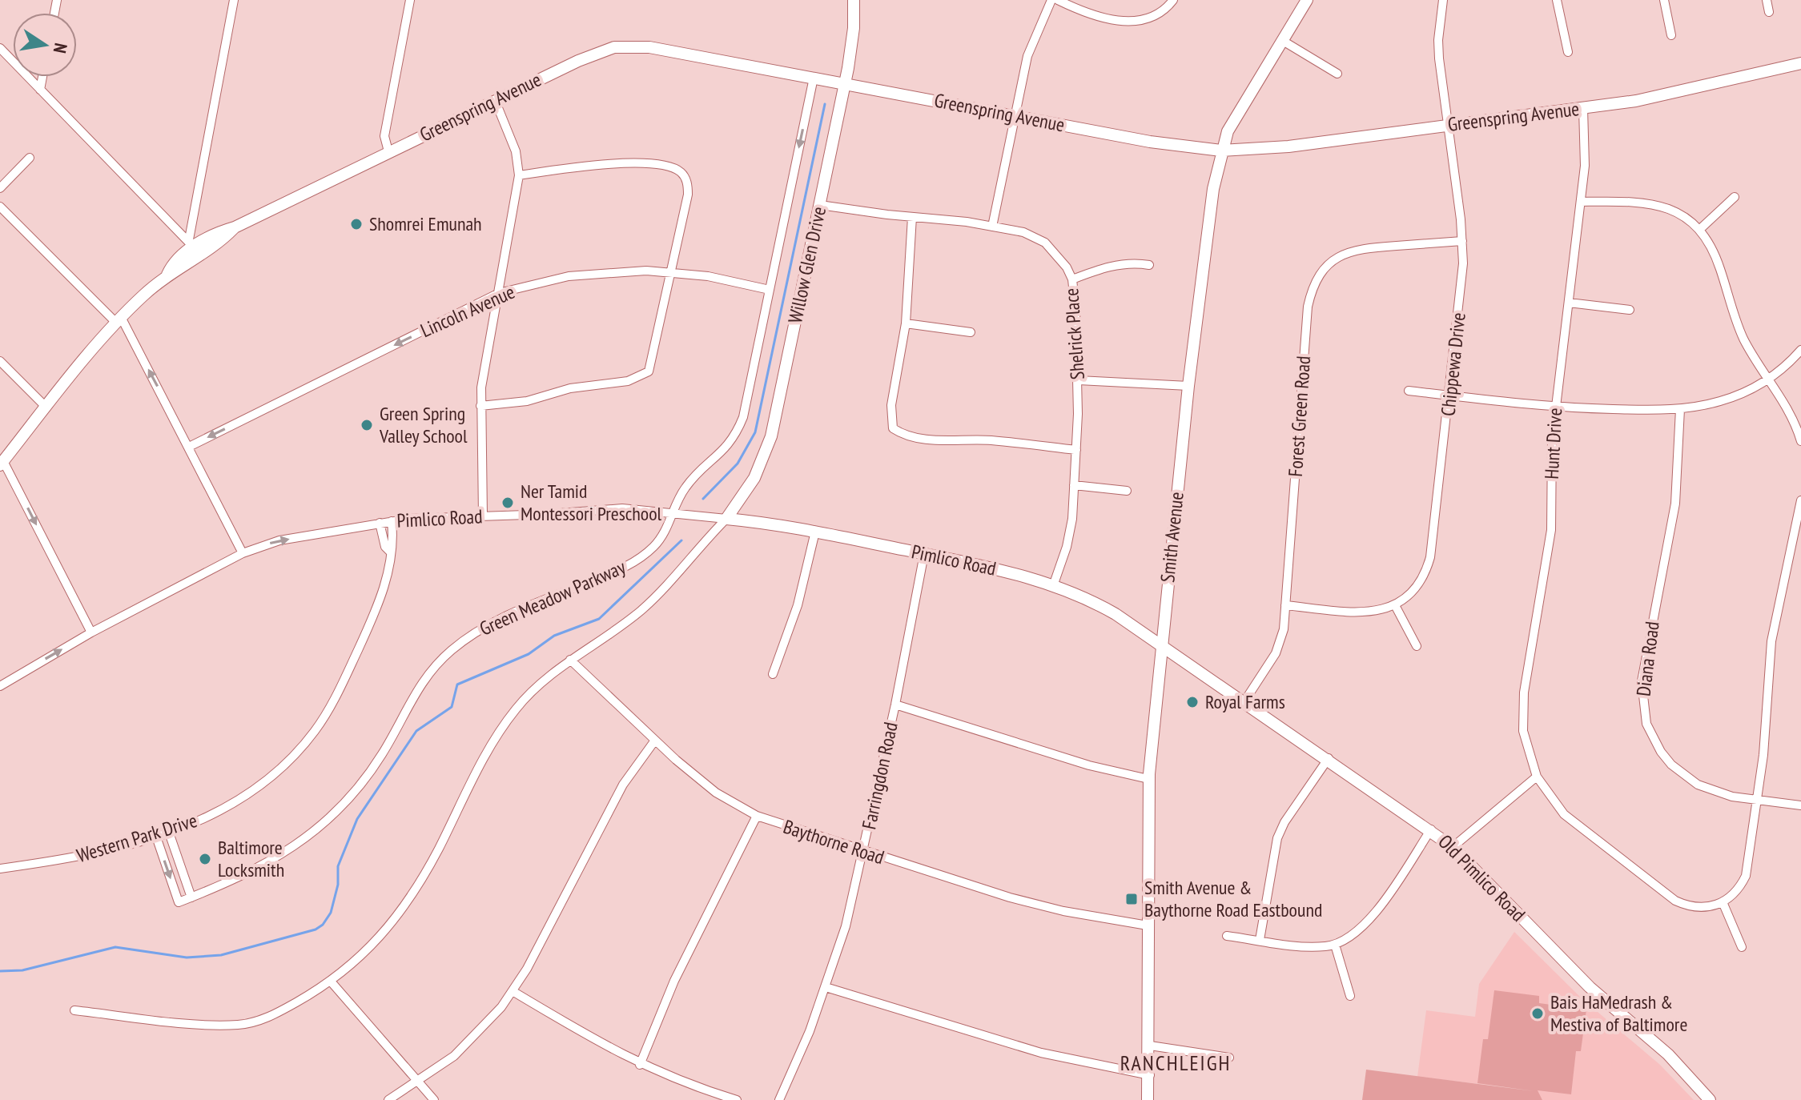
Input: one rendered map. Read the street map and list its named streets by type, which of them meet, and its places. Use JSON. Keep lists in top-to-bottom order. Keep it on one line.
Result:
{"streets":{"main road":["Greenspring Avenue","Willow Glen Drive","Pimlico Road","Smith Avenue","Old Pimlico Road"],"street":["Lincoln Avenue","Shelrick Place","Chippewa Drive","Forest Green Road","Hunt Drive","Green Meadow Parkway","Diana Road","Farringdon Road","Western Park Drive","Baythorne Road"]},"crossings":[["Greenspring Avenue","Willow Glen Drive"],["Greenspring Avenue","Chippewa Drive"],["Greenspring Avenue","Hunt Drive"],["Greenspring Avenue","Smith Avenue"],["Willow Glen Drive","Lincoln Avenue"],["Willow Glen Drive","Shelrick Place"],["Willow Glen Drive","Pimlico Road"],["Willow Glen Drive","Green Meadow Parkway"],["Shelrick Place","Pimlico Road"],["Chippewa Drive","Forest Green Road"],["Forest Green Road","Old Pimlico Road"],["Pimlico Road","Smith Avenue"],["Pimlico Road","Green Meadow Parkway"],["Pimlico Road","Farringdon Road"],["Pimlico Road","Western Park Drive"],["Pimlico Road","Old Pimlico Road"],["Smith Avenue","Baythorne Road"],["Smith Avenue","Old Pimlico Road"],["Green Meadow Parkway","Western Park Drive"],["Farringdon Road","Baythorne Road"]],"one_way":["Lincoln Avenue"],"districts":["RANCHLEIGH"],"places":{"other":["Shomrei Emunah","Green Spring Valley School","Ner Tamid Montessori Preschool","Royal Farms","Baltimore Locksmith","Bais HaMedrash & Mestiva of Baltimore"],"transit":["Smith Avenue & Baythorne Road Eastbound"]},"north":"right"}
